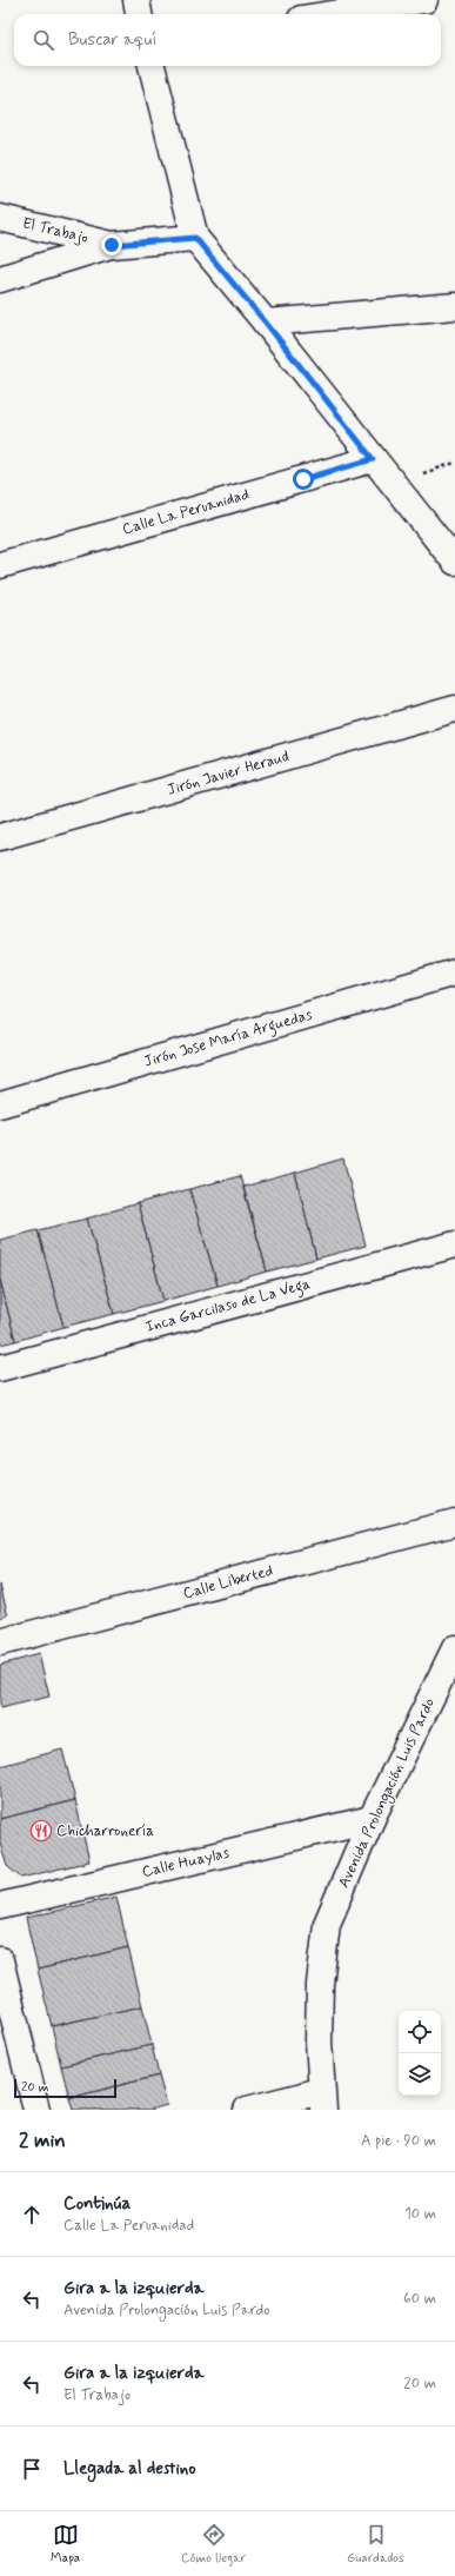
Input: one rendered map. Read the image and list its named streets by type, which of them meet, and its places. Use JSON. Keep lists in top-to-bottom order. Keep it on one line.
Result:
{"streets":{"street":["El Trabajo","Calle La Peruanidad","Jirón Javier Heraud","Jirón Jose María Arguedas","Inca Garcilaso de La Vega","Calle Liberted","Avenida Prolongación Luis Pardo","Calle Huaylas"]},"crossings":[["Avenida Prolongación Luis Pardo","Calle Huaylas"]],"places":{"restaurant":["Chicharronería"]},"scale_bar":"20 m","page":{"search":"Buscar aquí","scale":"20 m","heading":["2 min","A pie · 90 m"],"list":[["Continúa","Calle La Peruanidad","10 m"],["Gira a la izquierda","Avenida Prolongación Luis Pardo","60 m"],["Gira a la izquierda","El Trabajo","20 m"],"Llegada al destino"],"nav":["Mapa","Cómo llegar","Guardados"]}}
